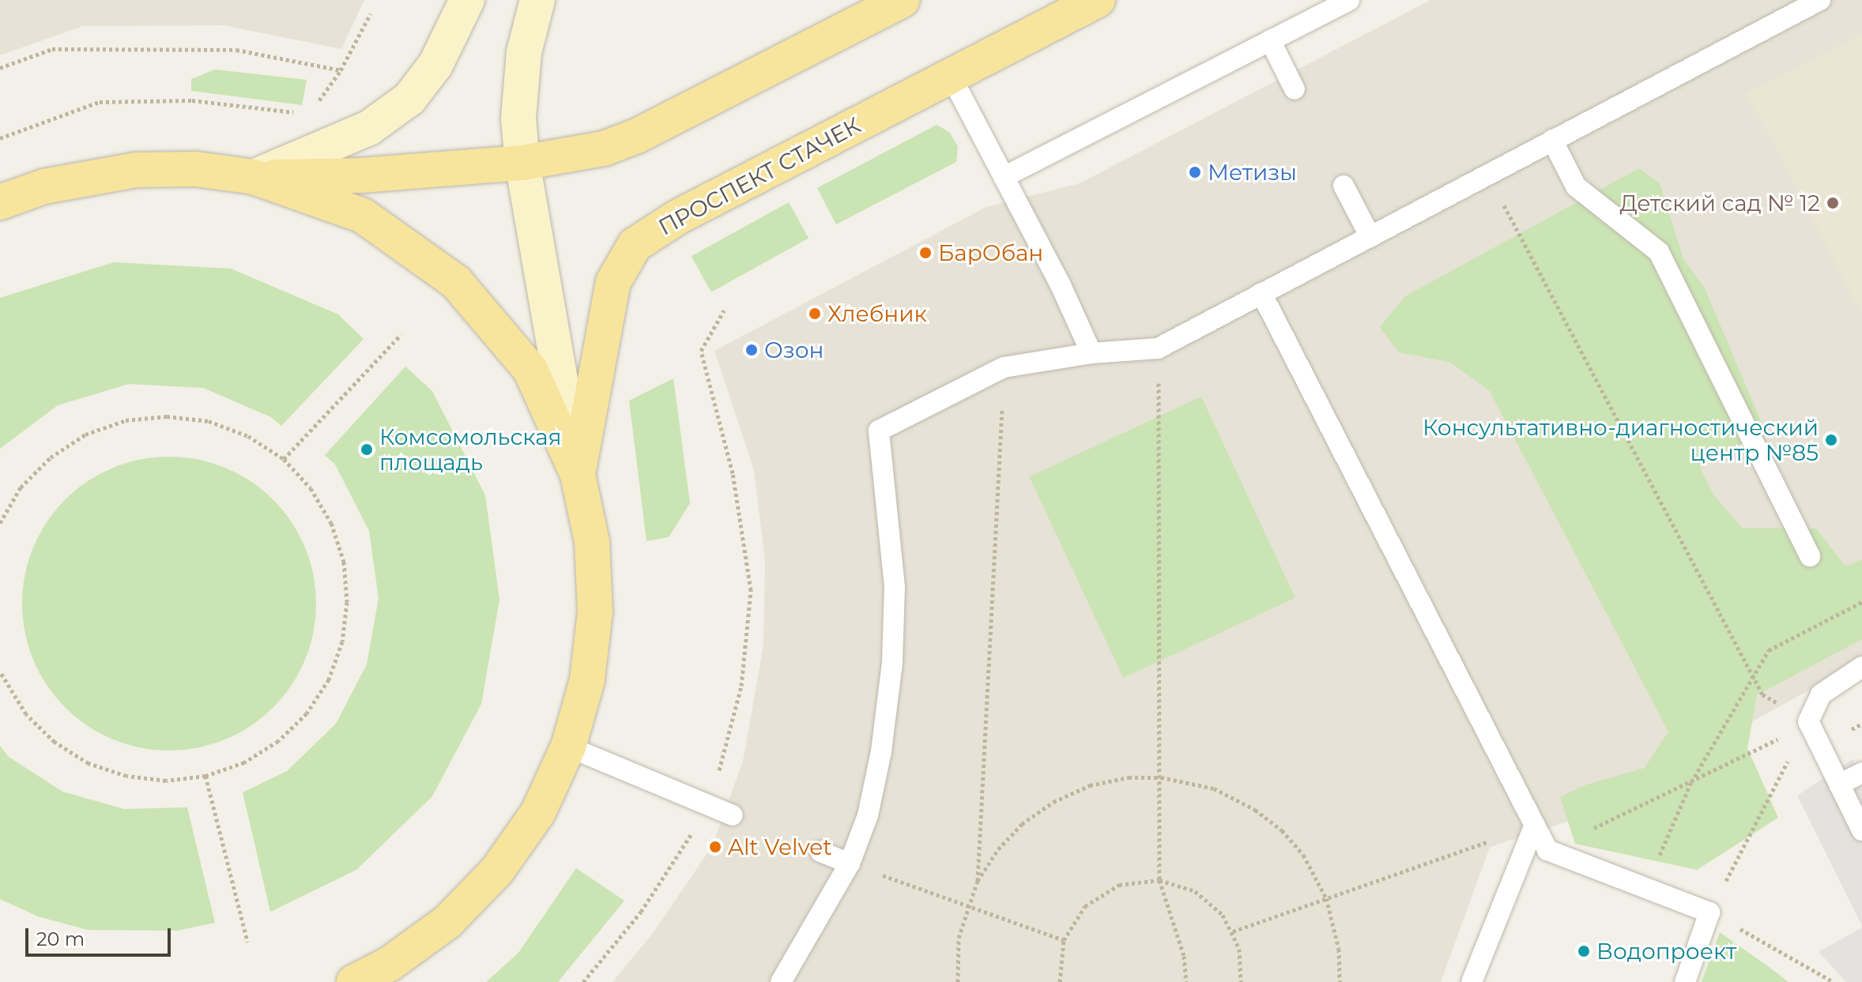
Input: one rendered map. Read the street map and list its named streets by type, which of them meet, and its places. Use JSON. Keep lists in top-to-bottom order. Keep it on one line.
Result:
{"streets":{"main road":["ПРОСПЕКТ СТАЧЕК"]},"places":["Метизы","Детский сад № 12","БарОбан","Хлебник","Озон","Консультативно-диагностический центр №85","Комсомольская площадь","Alt Velvet","Водопроект"],"scale_bar":"20 m"}
